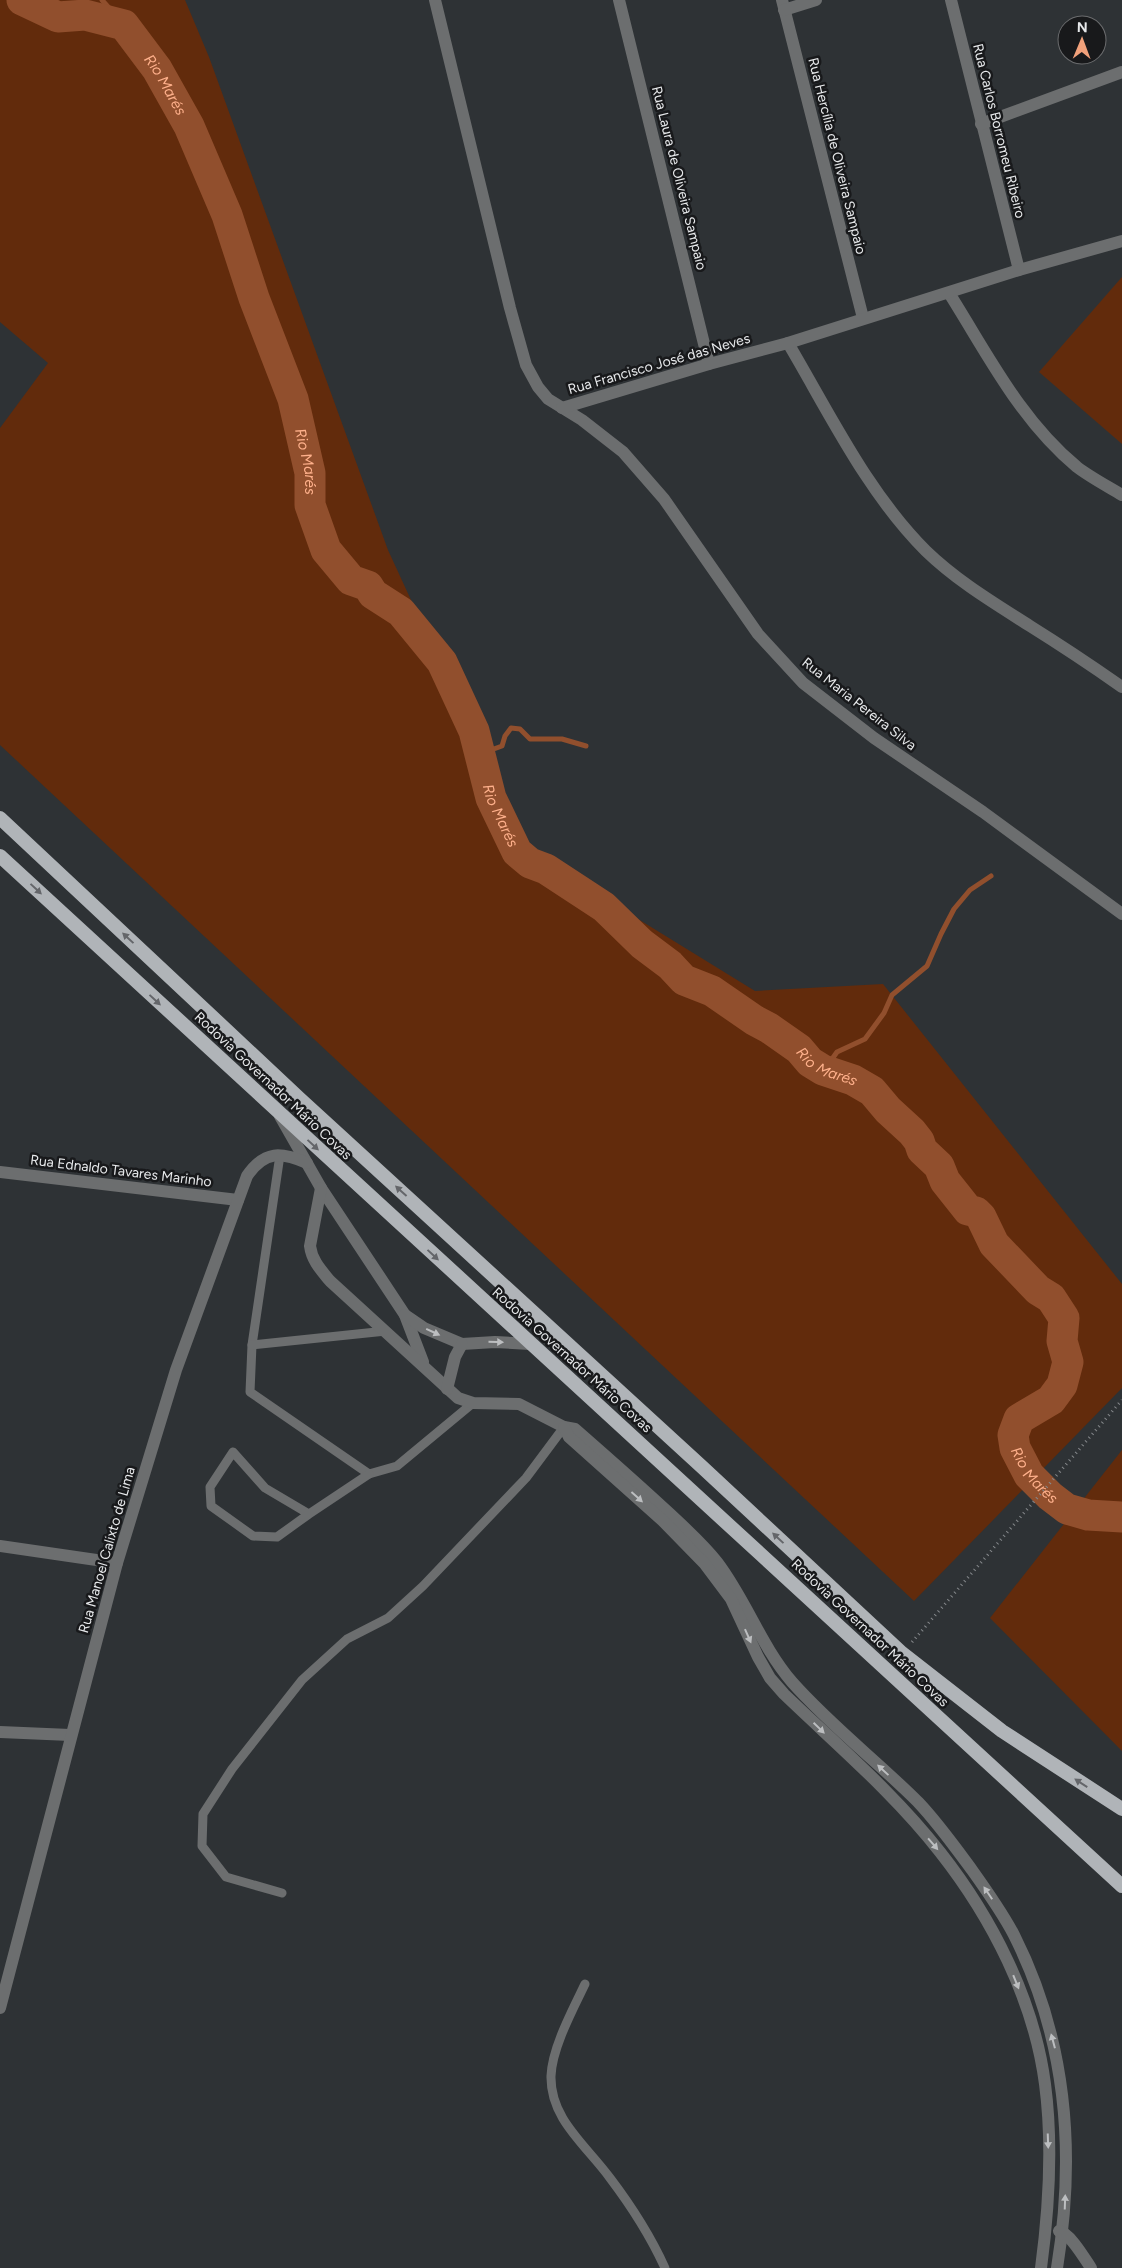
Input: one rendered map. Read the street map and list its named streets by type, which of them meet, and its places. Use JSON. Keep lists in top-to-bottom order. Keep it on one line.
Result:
{"streets":{"highway":["Rodovia Governador Mário Covas"],"street":["Rua Carlos Borromeu Ribeiro","Rua Hercília de Oliveira Sampaio","Rua Laura de Oliveira Sampaio","Rua Francisco José das Neves","Rua Maria Pereira Silva","Rua Ednaldo Tavares Marinho","Rua Manoel Calixto de Lima"]},"crossings":[["Rua Carlos Borromeu Ribeiro","Rua Francisco José das Neves"],["Rua Hercília de Oliveira Sampaio","Rua Francisco José das Neves"],["Rua Laura de Oliveira Sampaio","Rua Francisco José das Neves"],["Rua Francisco José das Neves","Rua Maria Pereira Silva"],["Rua Ednaldo Tavares Marinho","Rua Manoel Calixto de Lima"]],"water":["Rio Marés"],"north":"top"}
